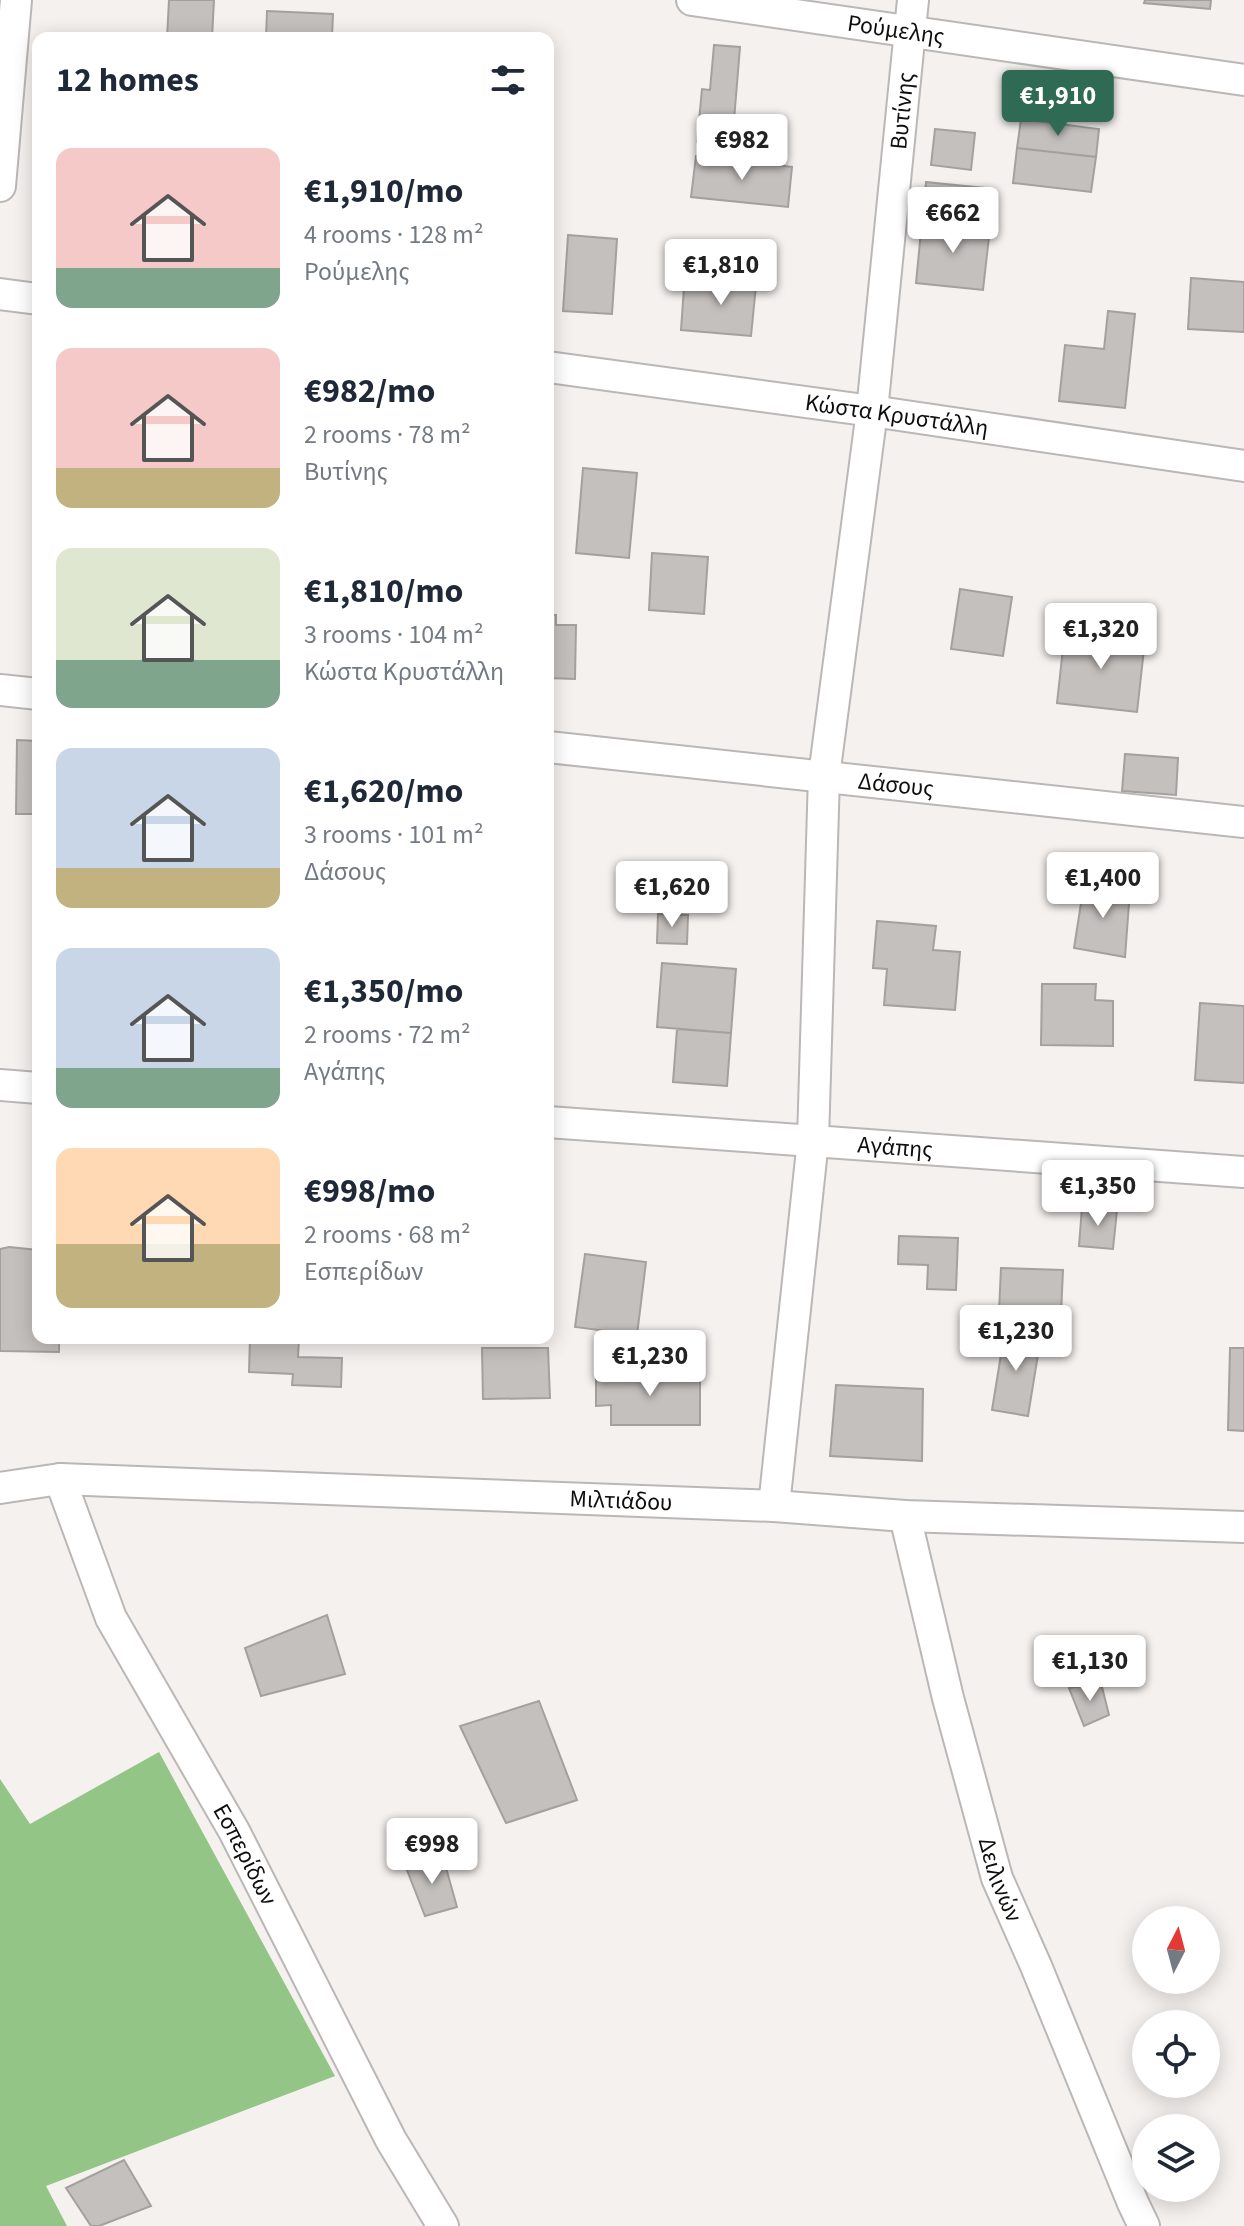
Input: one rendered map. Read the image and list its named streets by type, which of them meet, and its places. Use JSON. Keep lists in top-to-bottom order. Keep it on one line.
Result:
{"streets":{"street":["Ρούμελης","Βυτίνης","Κώστα Κρυστάλλη","Δάσους","Αγάπης","Μιλτιάδου","Εσπερίδων","Δειλινών"]},"crossings":[["Ρούμελης","Βυτίνης"],["Βυτίνης","Κώστα Κρυστάλλη"],["Βυτίνης","Δάσους"],["Βυτίνης","Αγάπης"],["Βυτίνης","Μιλτιάδου"],["Μιλτιάδου","Εσπερίδων"],["Μιλτιάδου","Δειλινών"]],"north":"top","page":{"heading":"12 homes","price":["€1,910","€982","€662","€1,810","€1,320","€1,400","€1,620","€1,350","€1,230","€1,230","€1,130","€998"],"list":[{"name":"€1,910/mo","note":"4 rooms · 128 m² · Ρούμελης"},{"name":"€982/mo","note":"2 rooms · 78 m² · Βυτίνης"},{"name":"€1,810/mo","note":"3 rooms · 104 m² · Κώστα Κρυστάλλη"},{"name":"€1,620/mo","note":"3 rooms · 101 m² · Δάσους"},{"name":"€1,350/mo","note":"2 rooms · 72 m² · Αγάπης"},{"name":"€998/mo","note":"2 rooms · 68 m² · Εσπερίδων"}]}}
